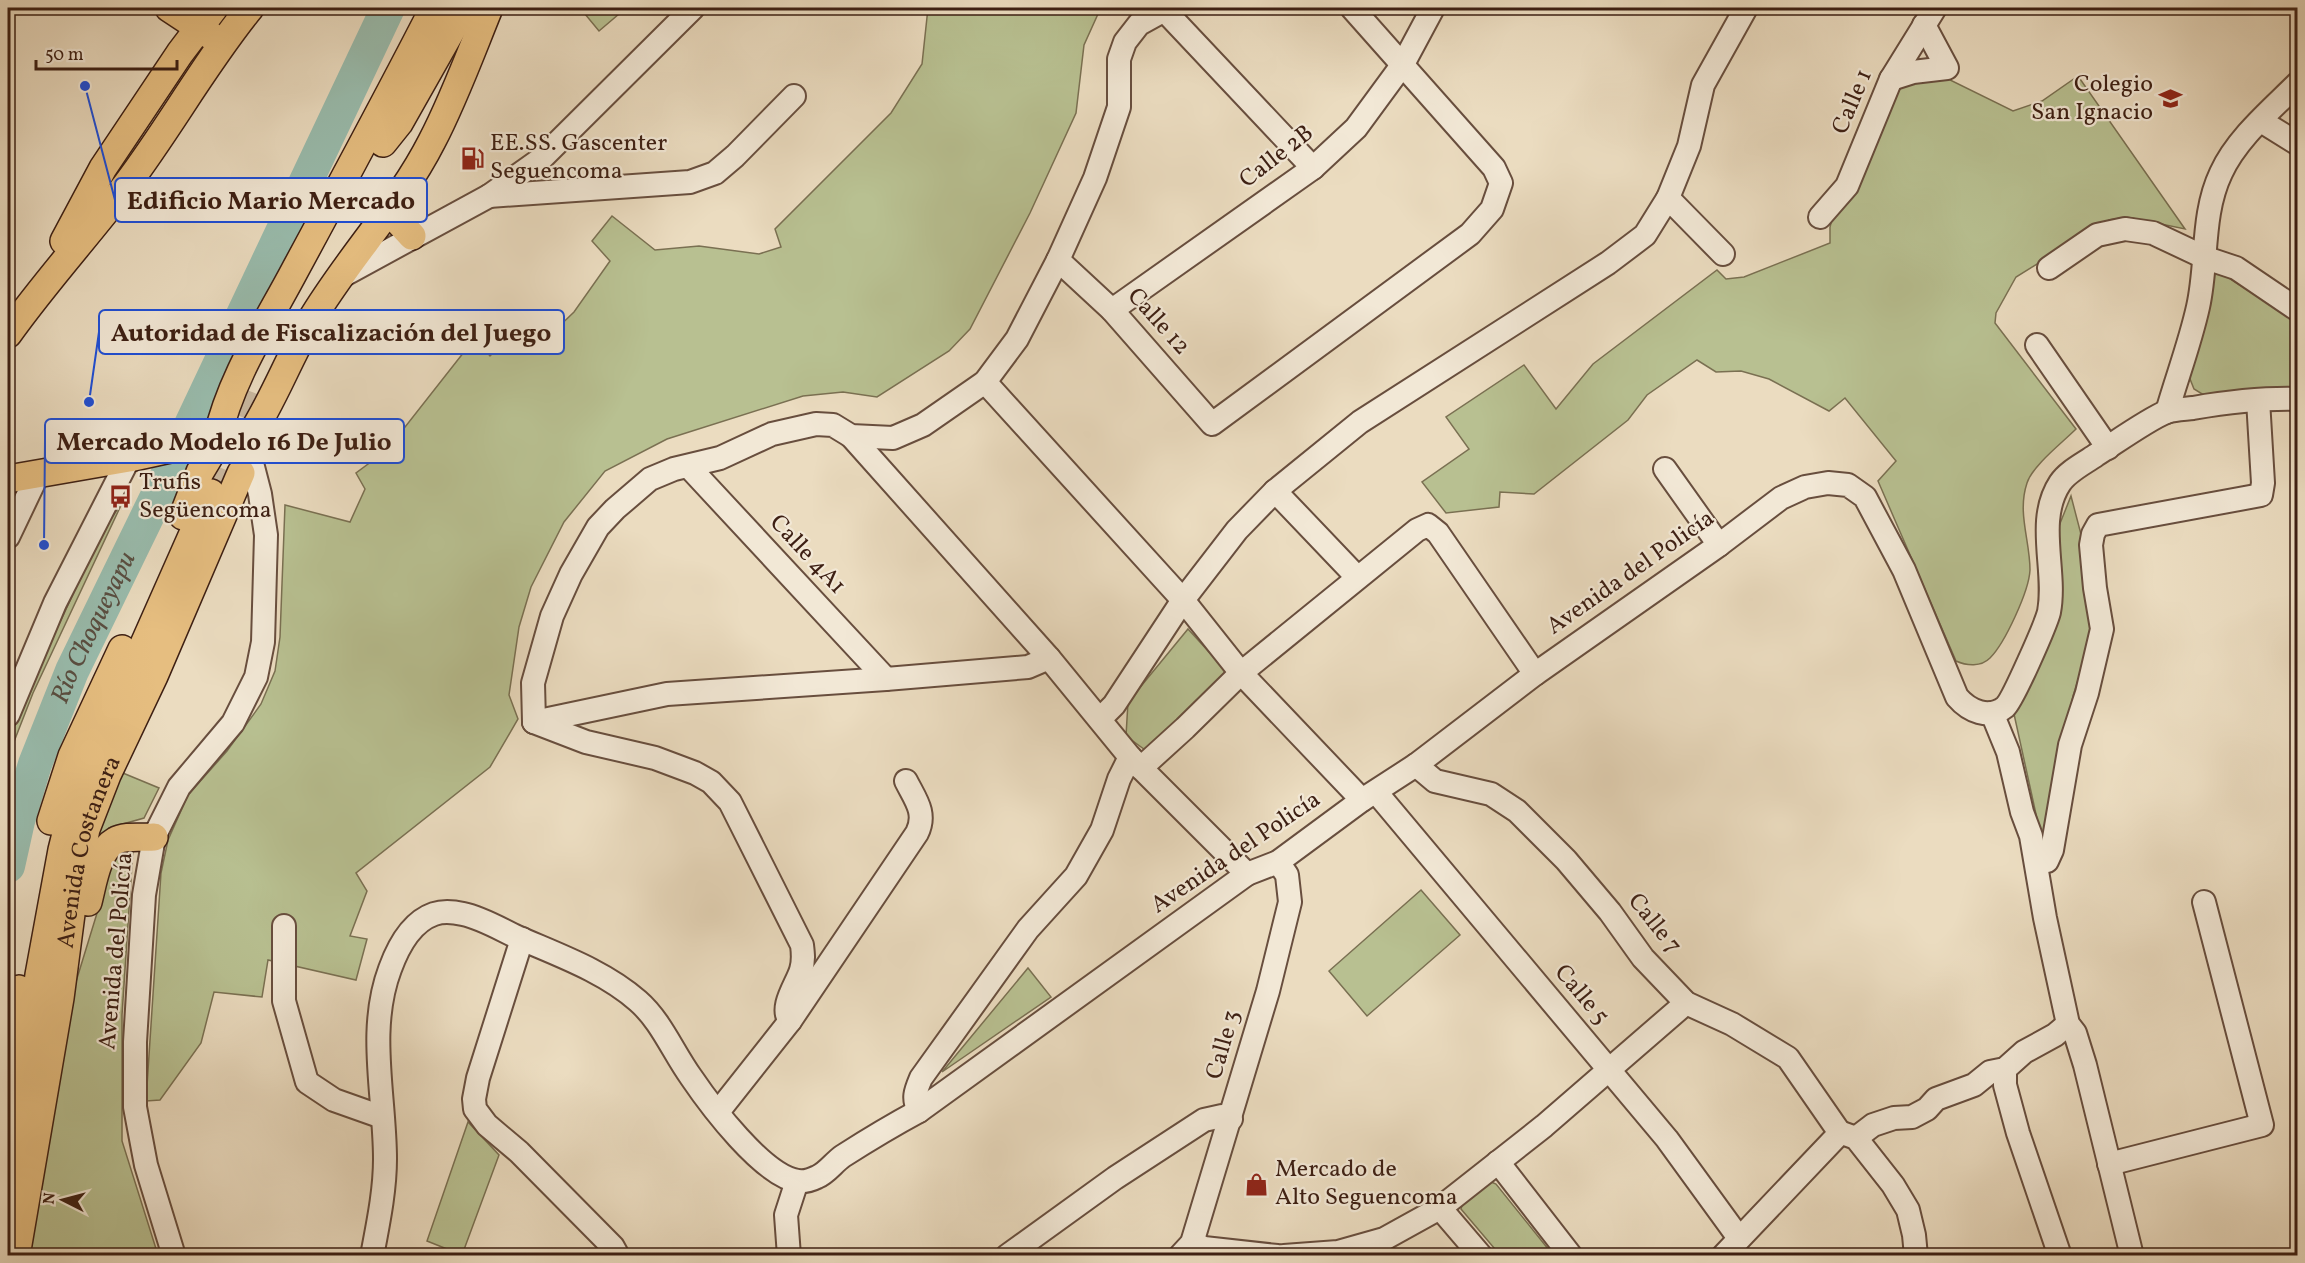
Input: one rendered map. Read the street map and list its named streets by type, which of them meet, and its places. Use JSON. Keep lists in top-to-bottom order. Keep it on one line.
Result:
{"streets":{"main road":["Avenida Costanera"],"street":["Calle 1","Calle 2B","Calle 12","Calle 4A1","Avenida del Policía","Calle 7","Calle 5","Calle 3"]},"crossings":[["Calle 2B","Calle 12"],["Avenida del Policía","Avenida Costanera"],["Avenida del Policía","Calle 7"],["Avenida del Policía","Calle 5"],["Avenida del Policía","Calle 3"]],"water":["Río Choqueyapu"],"places":{"other":["Edificio Mario Mercado","Autoridad de Fiscalización del Juego","Mercado Modelo 16 De Julio"],"school or university":["Colegio San Ignacio"],"fuel station":["EE.SS. Gascenter Seguencoma"],"bus stop":["Trufis Següencoma"],"shop":["Mercado de Alto Seguencoma"]},"scale_bar":"50 m","north":"left"}
